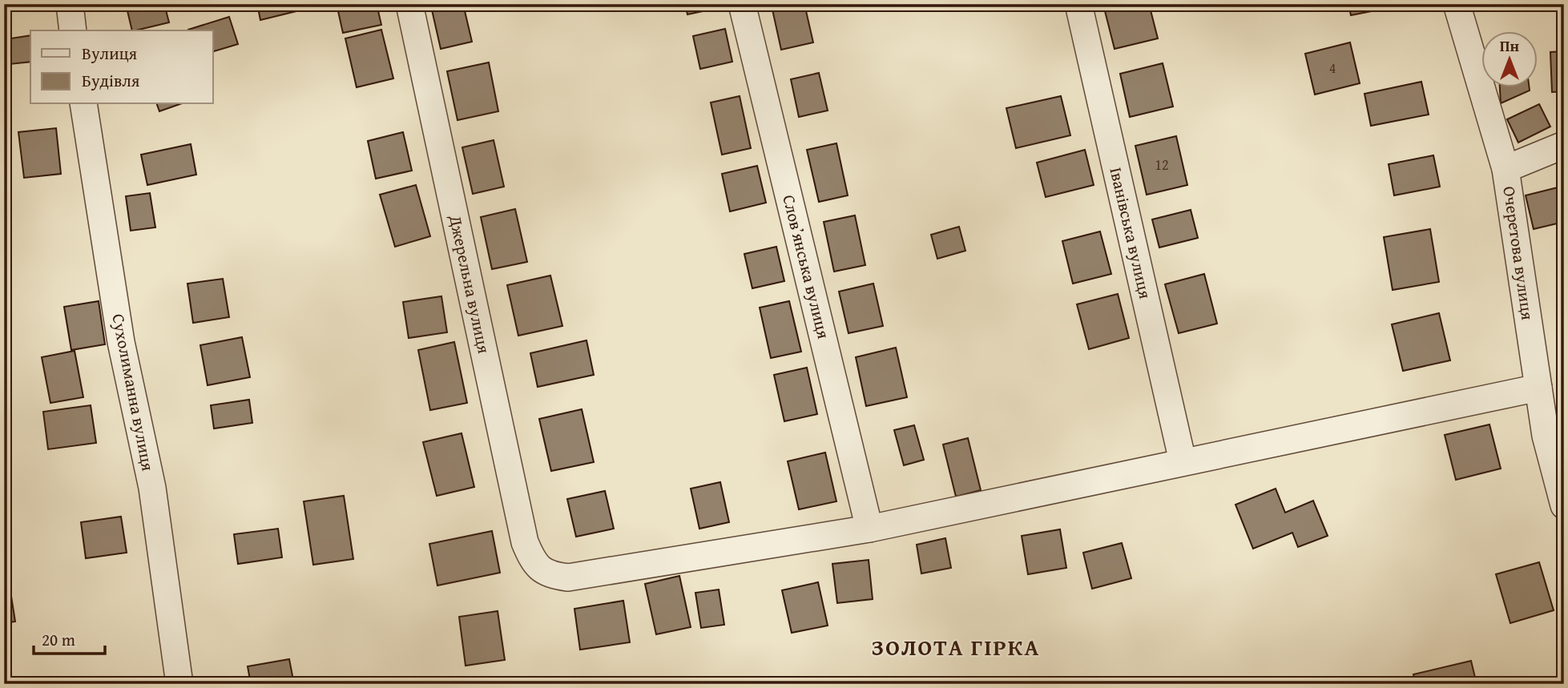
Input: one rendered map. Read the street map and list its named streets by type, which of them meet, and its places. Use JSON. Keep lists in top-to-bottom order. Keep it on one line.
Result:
{"streets":{"street":["Іванівська вулиця","Очеретова вулиця","Словʼянська вулиця","Джерельна вулиця","Сухолиманна вулиця"]},"crossings":[["Словʼянська вулиця","Джерельна вулиця"]],"districts":["ЗОЛОТА ГІРКА"],"house_numbers":["4","12"],"legend":["Вулиця","Будівля"],"scale_bar":"20 m","north":"top"}
